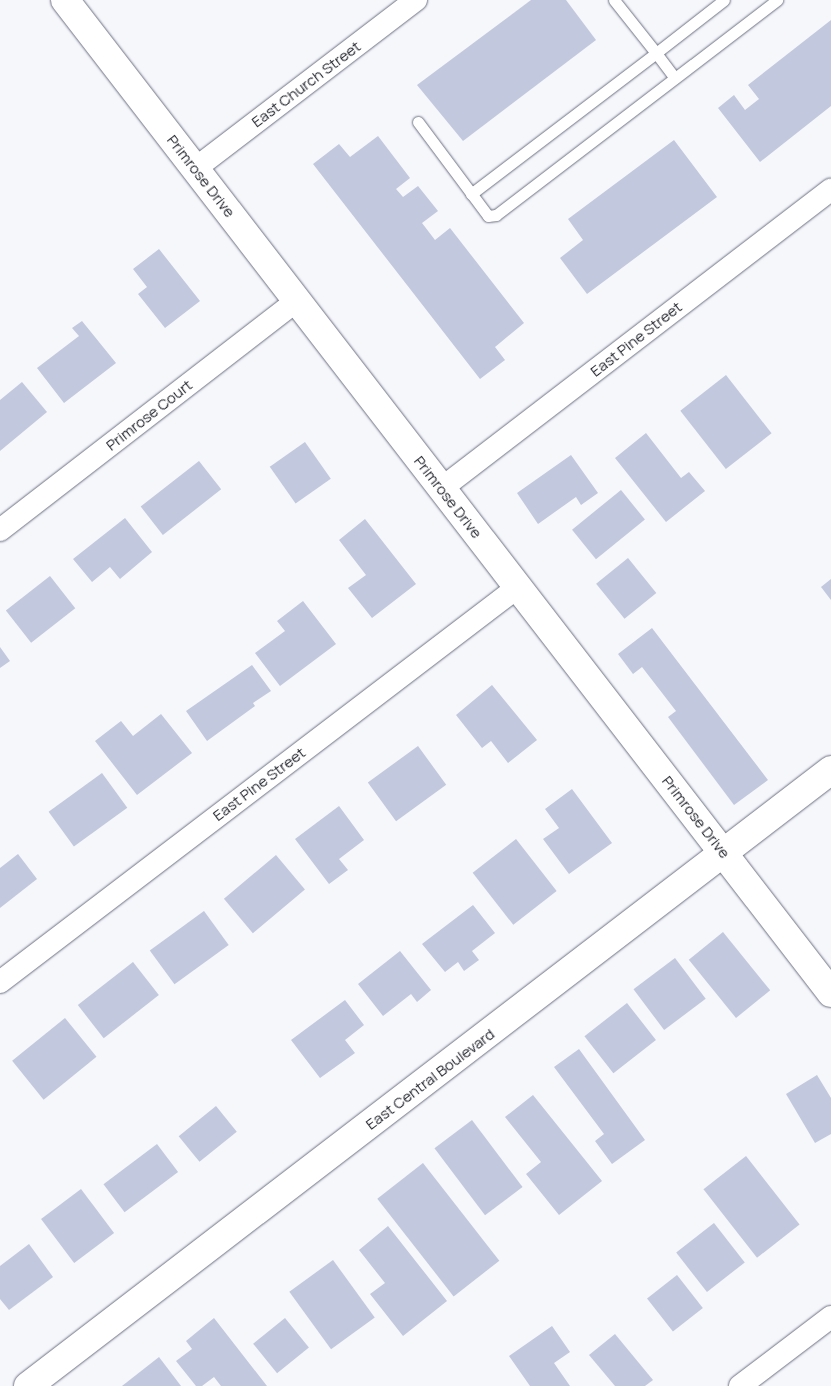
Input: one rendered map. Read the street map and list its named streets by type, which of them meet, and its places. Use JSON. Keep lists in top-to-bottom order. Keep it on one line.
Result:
{"streets":{"street":["East Church Street","Primrose Drive","East Pine Street","Primrose Court","East Central Boulevard"]},"crossings":[["East Church Street","Primrose Drive"],["Primrose Drive","East Pine Street"],["Primrose Drive","Primrose Court"],["Primrose Drive","East Central Boulevard"]]}
